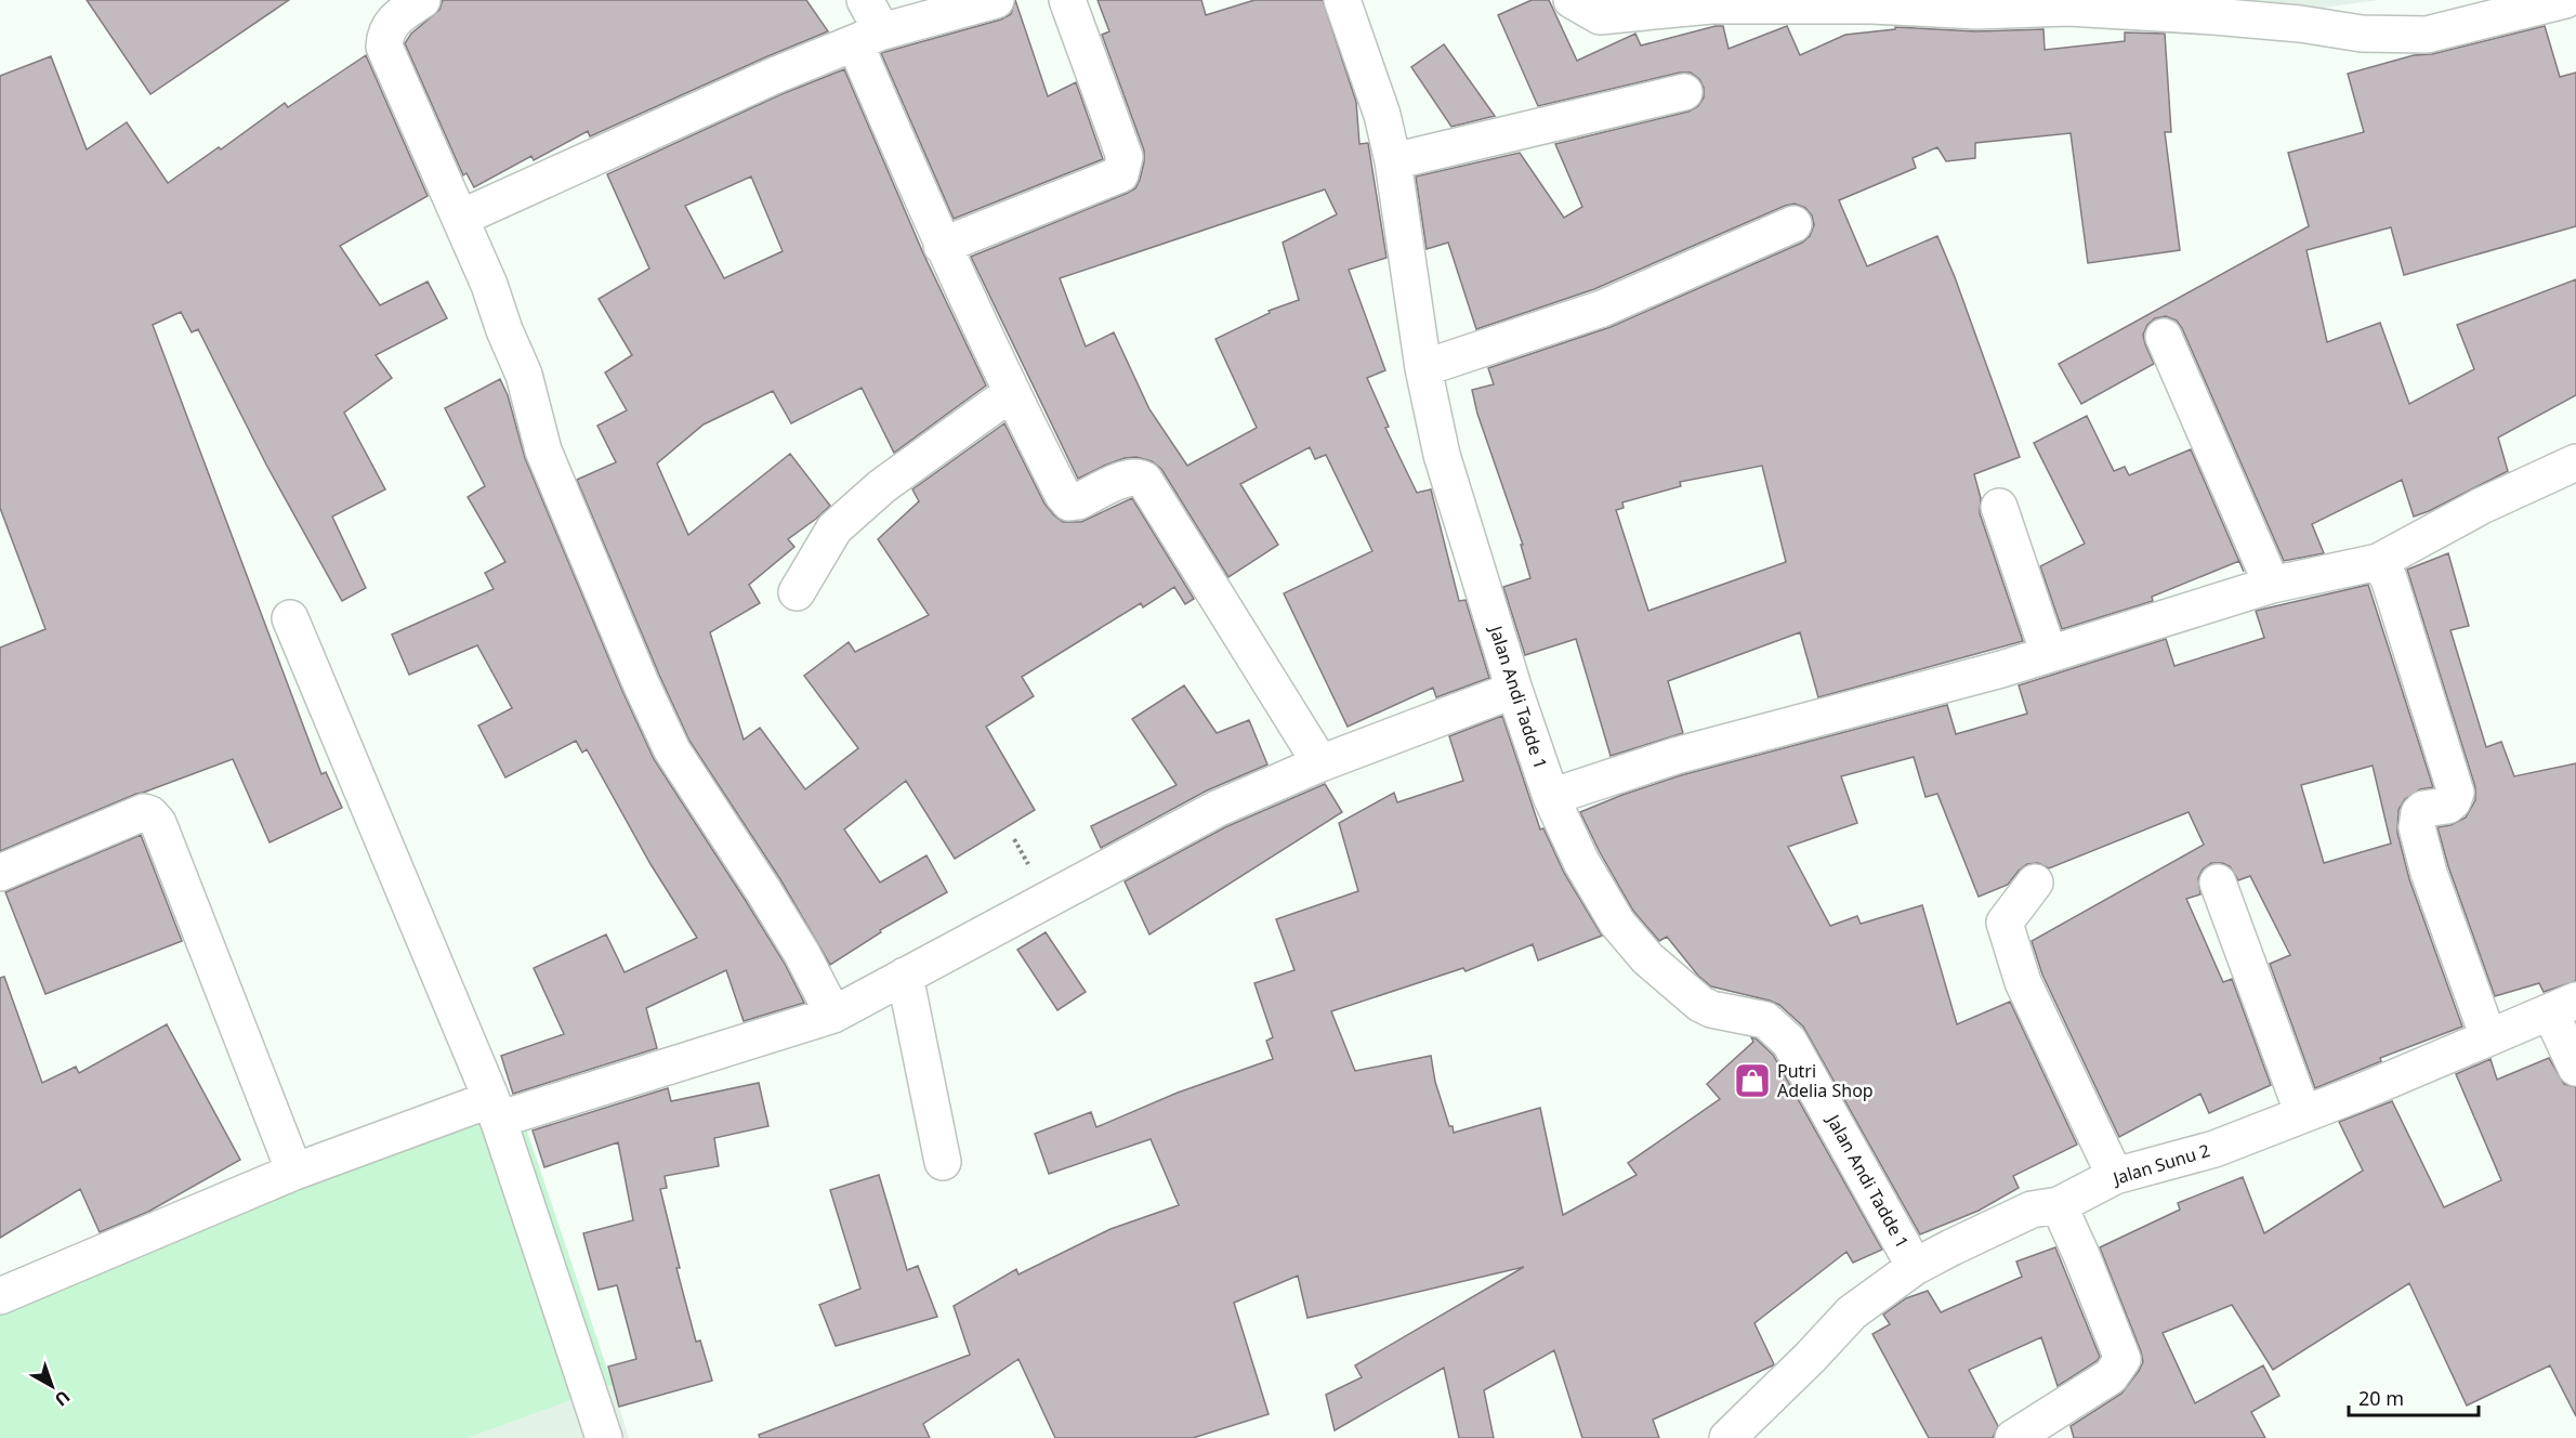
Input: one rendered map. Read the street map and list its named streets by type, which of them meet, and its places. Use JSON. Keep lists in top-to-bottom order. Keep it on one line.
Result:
{"streets":{"street":["Jalan Andi Tadde 1","Jalan Sunu 2"]},"crossings":[["Jalan Andi Tadde 1","Jalan Sunu 2"]],"places":{"shop":["Putri Adelia Shop"]},"scale_bar":"20 m","north":"bottom right"}
